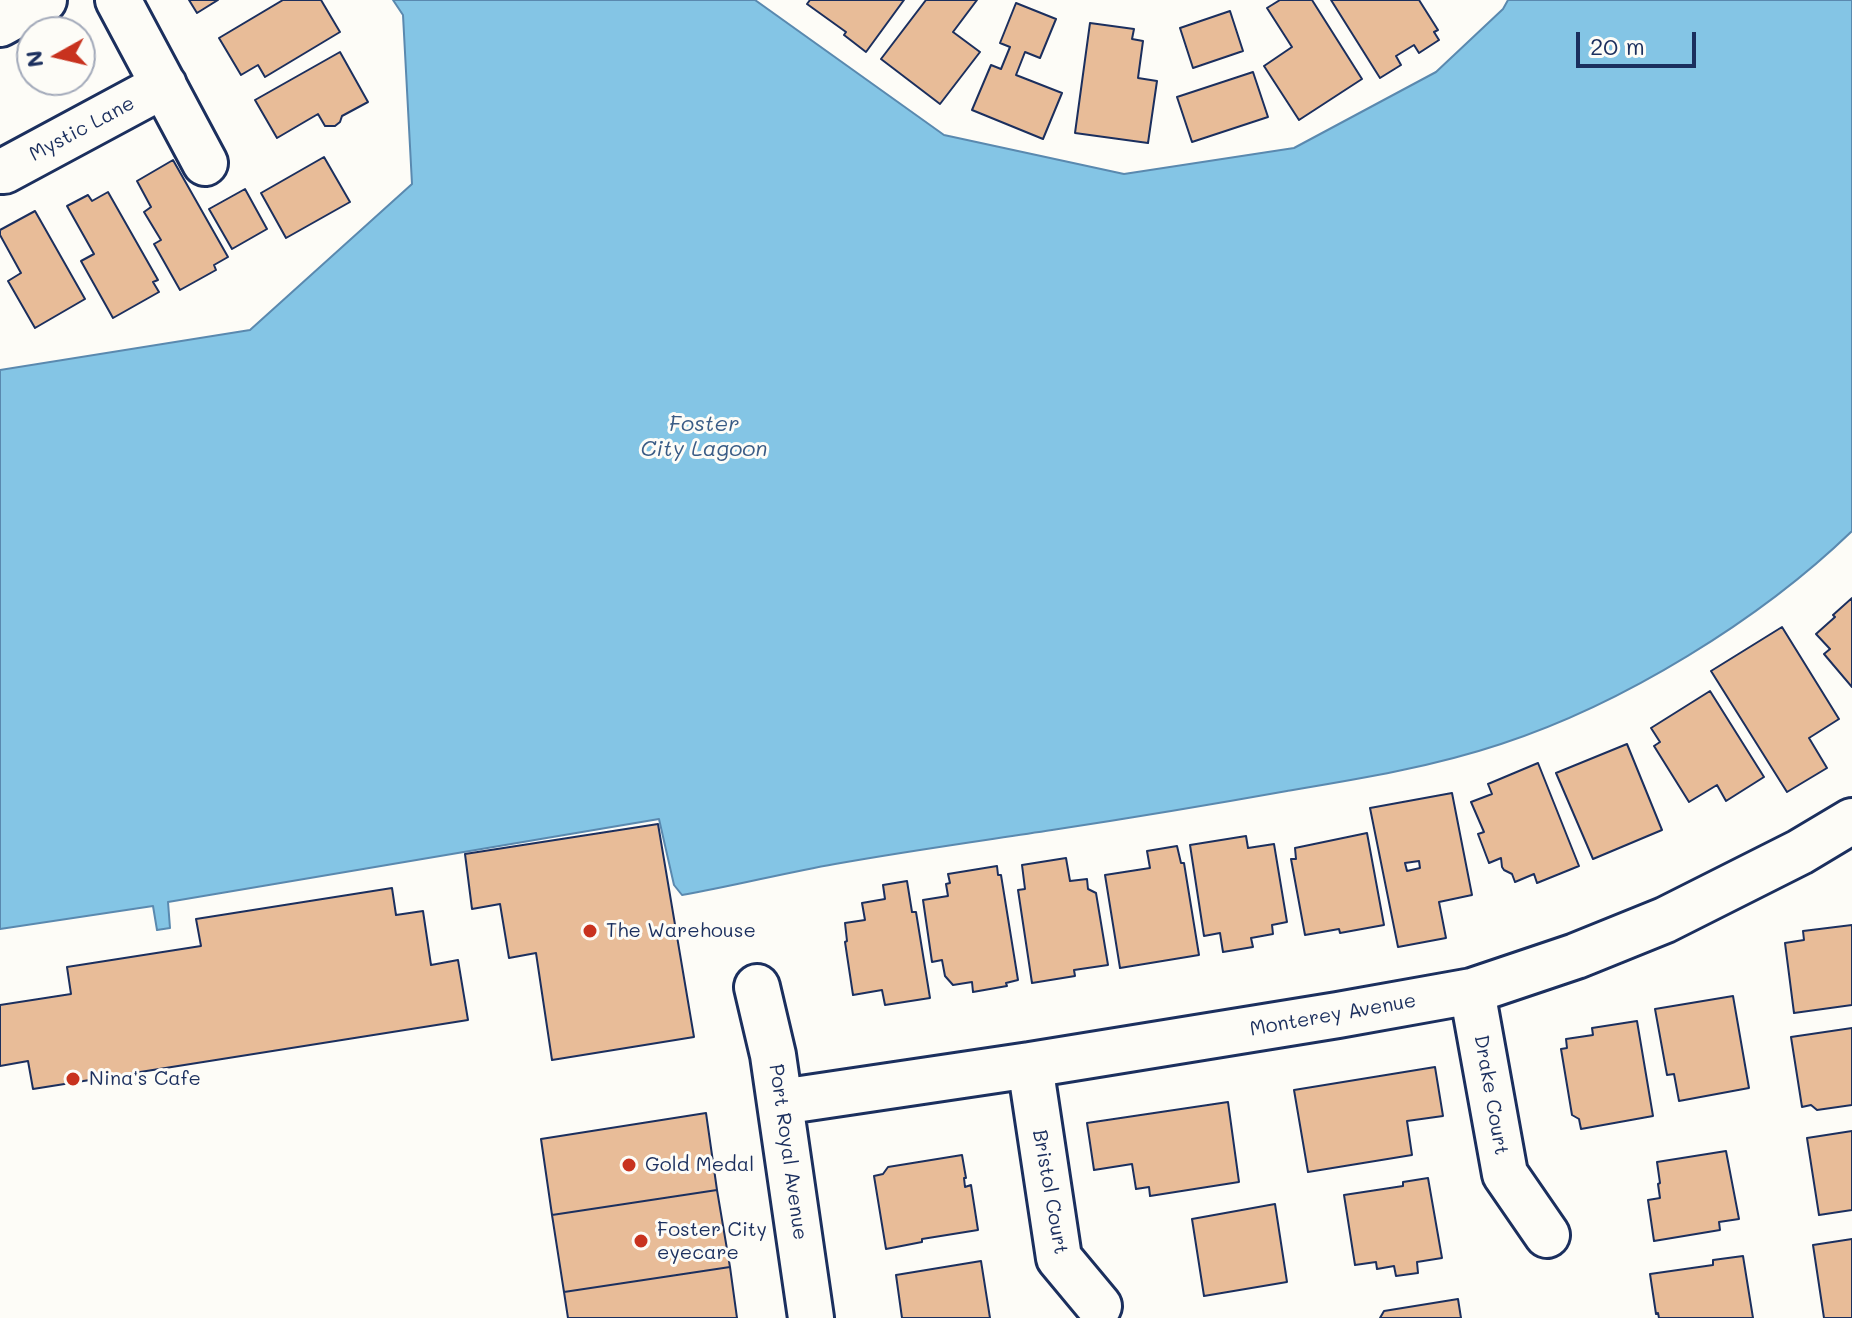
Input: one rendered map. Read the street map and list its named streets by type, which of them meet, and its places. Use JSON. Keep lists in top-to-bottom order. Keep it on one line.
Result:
{"streets":{"street":["Mystic Lane","Monterey Avenue","Drake Court","Port Royal Avenue","Bristol Court"]},"crossings":[["Monterey Avenue","Drake Court"],["Monterey Avenue","Port Royal Avenue"],["Monterey Avenue","Bristol Court"]],"water":["Foster City Lagoon"],"places":["The Warehouse","Nina's Cafe","Gold Medal","Foster City eyecare"],"scale_bar":"20 m","north":"left"}
